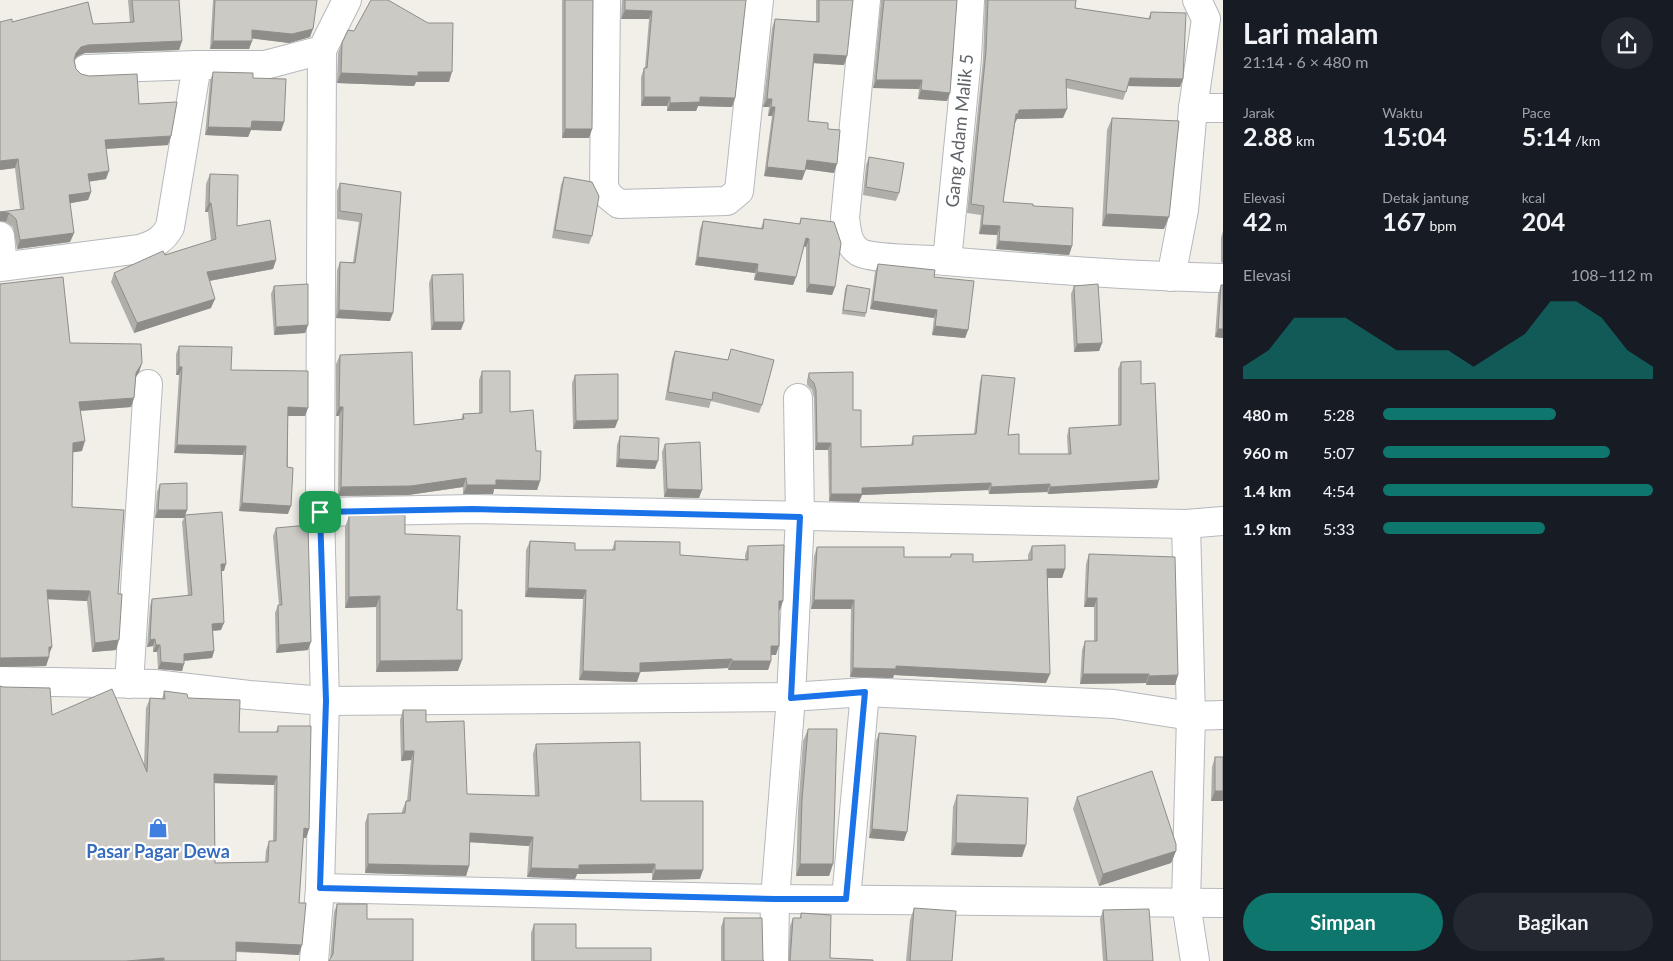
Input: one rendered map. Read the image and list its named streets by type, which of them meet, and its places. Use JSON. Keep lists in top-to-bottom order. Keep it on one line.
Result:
{"streets":{"street":["Gang Adam Malik 5"]},"places":{"shop":["Pasar Pagar Dewa"]},"page":{"heading":["Lari malam","21:14 · 6 × 480 m"],"stats":[["Jarak","2.88 km"],["Waktu","15:04"],["Pace","5:14 /km"],["Elevasi","42 m"],["Detak jantung","167 bpm"],["kcal","204"]],"chart":["Elevasi","108–112 m"],"list":[{"name":"480 m","note":"5:28"},{"name":"960 m","note":"5:07"},{"name":"1.4 km","note":"4:54"},{"name":"1.9 km","note":"5:33"}],"buttons":["Simpan","Bagikan"]}}
